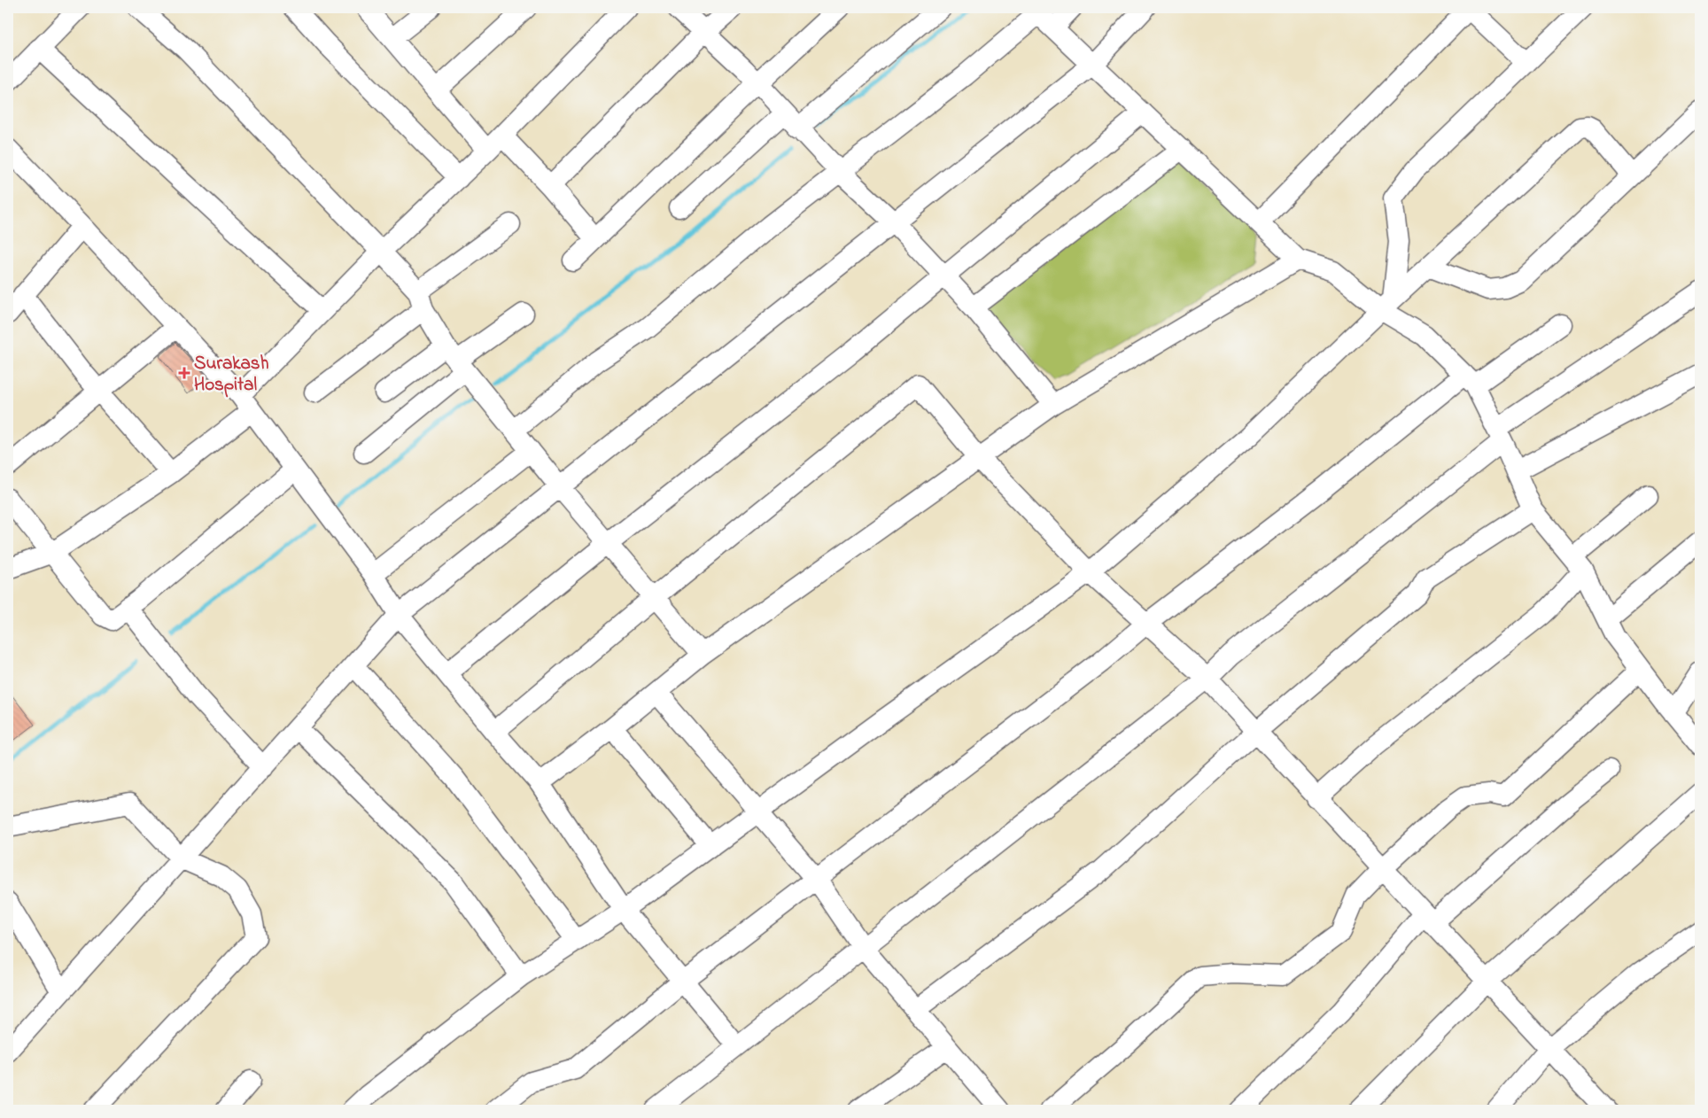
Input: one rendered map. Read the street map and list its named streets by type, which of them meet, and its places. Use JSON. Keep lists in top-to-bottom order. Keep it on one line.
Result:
{"places":{"health":["Surakash Hospital"]}}
